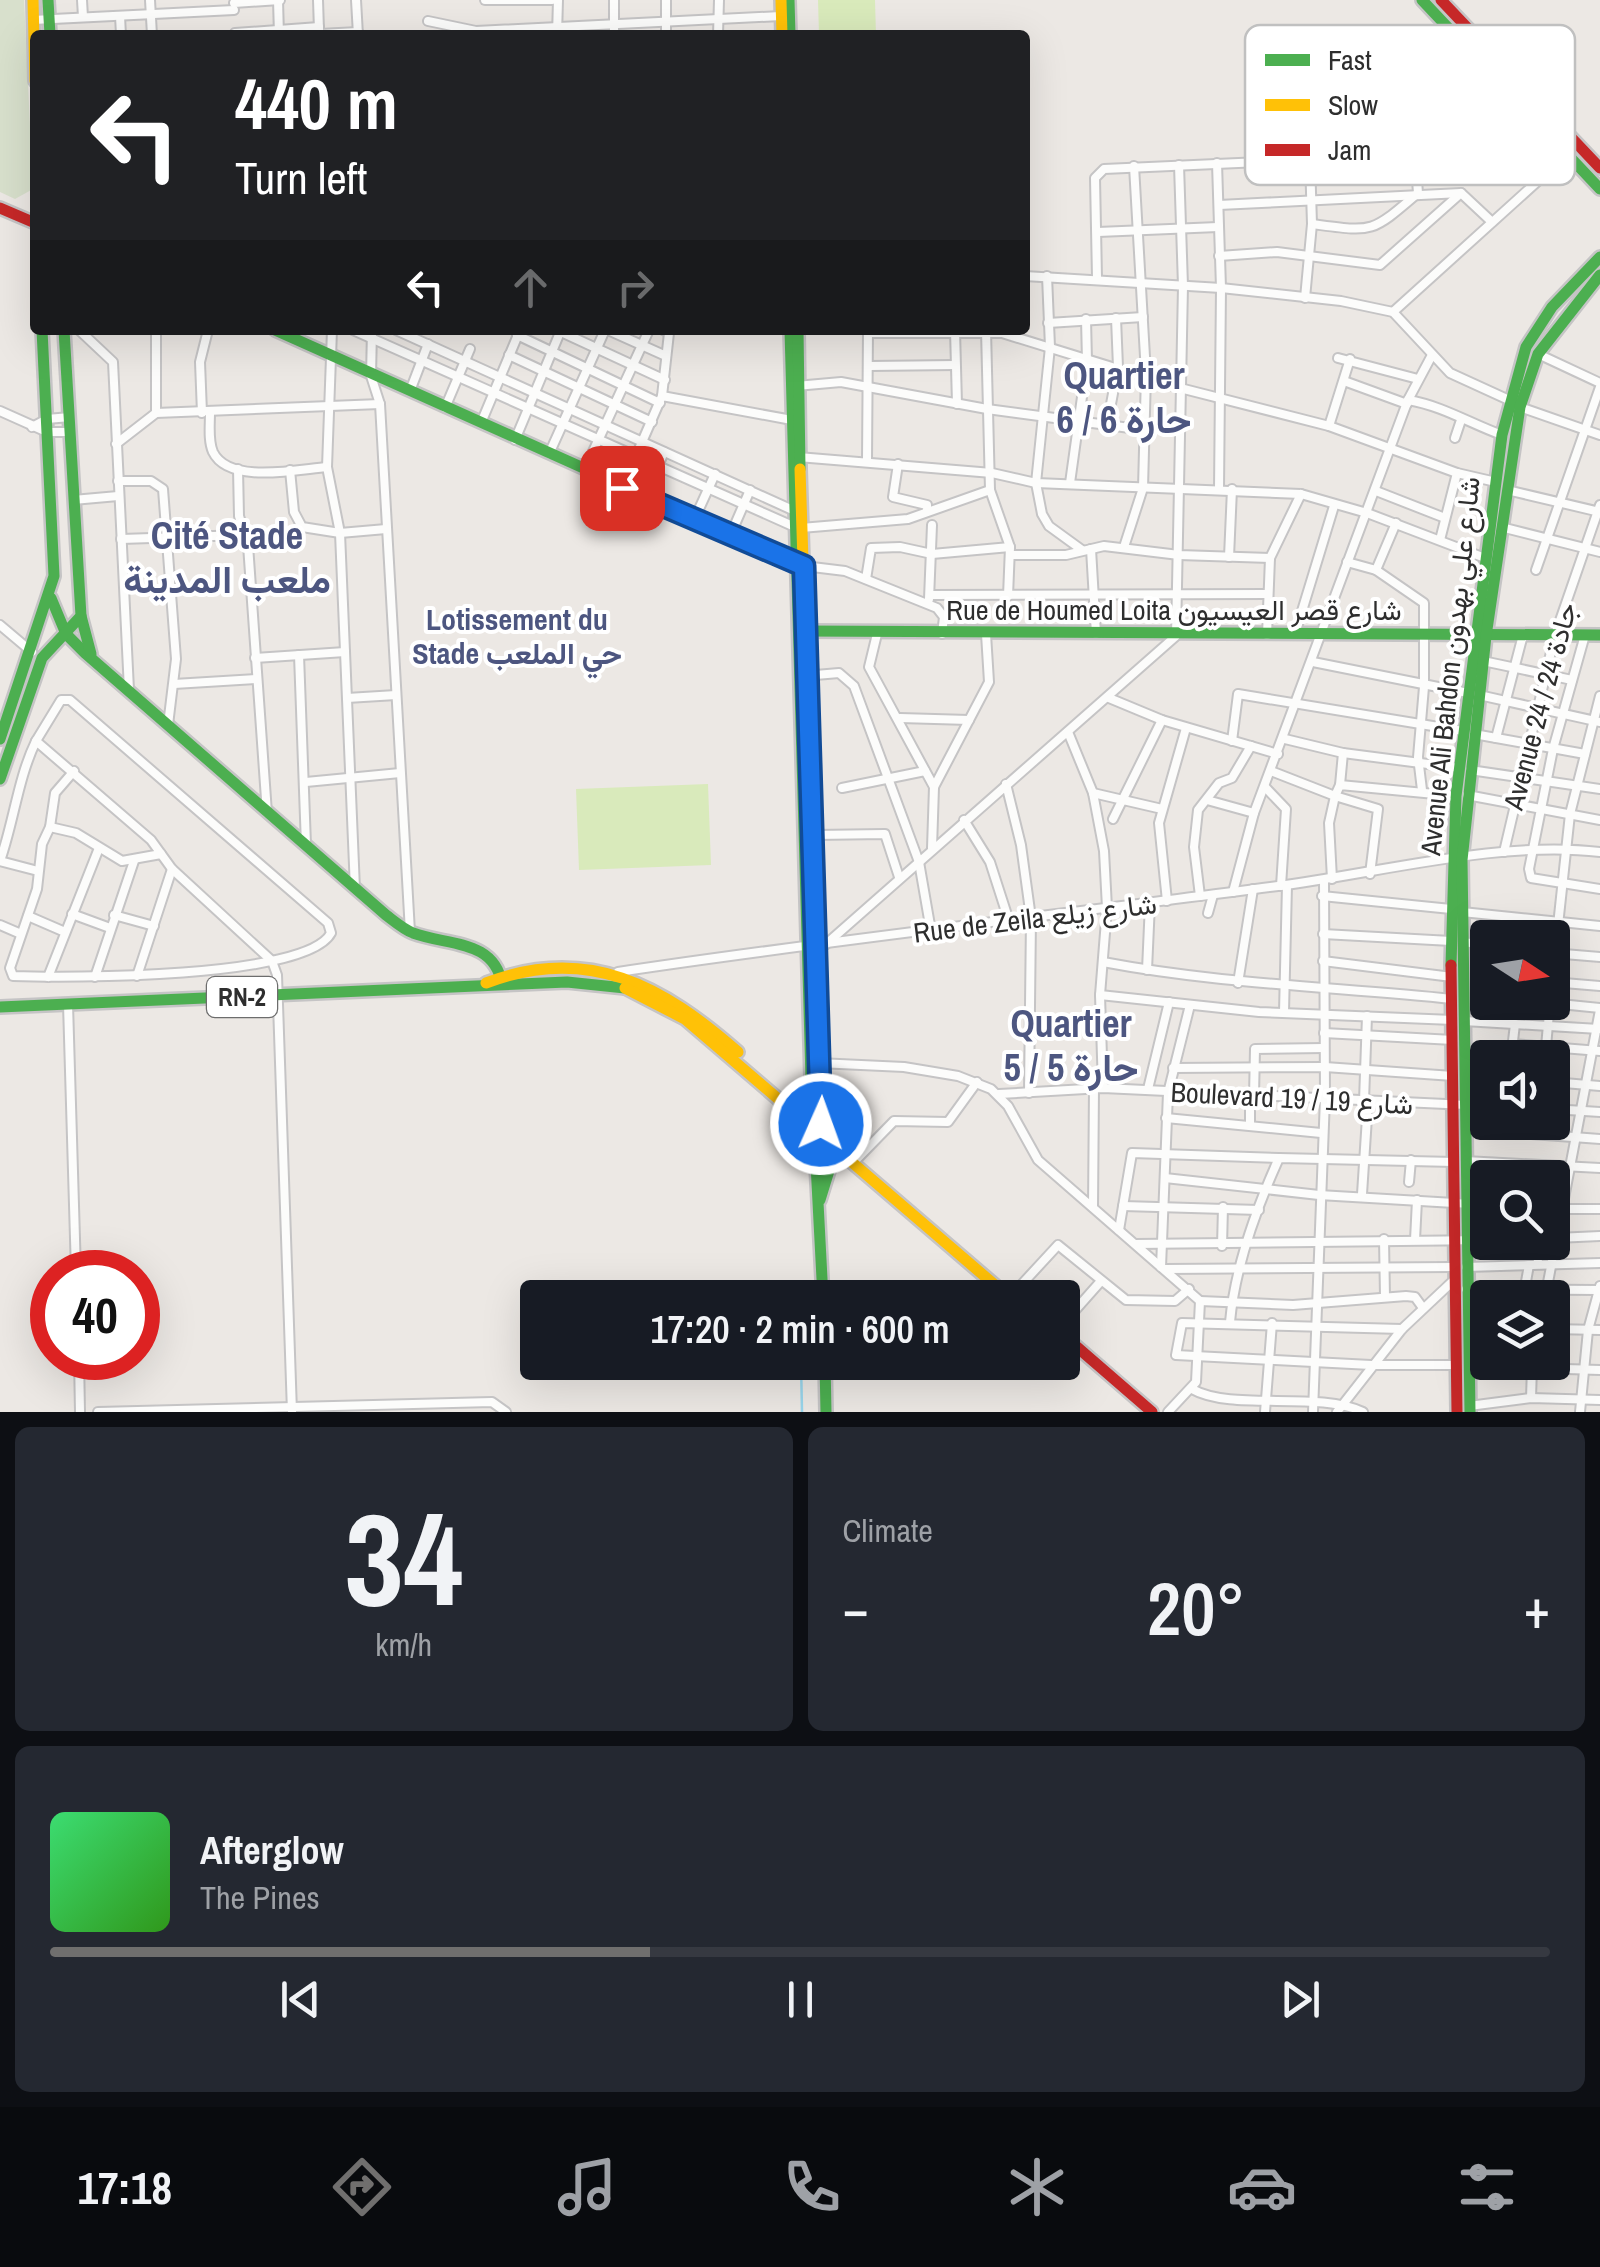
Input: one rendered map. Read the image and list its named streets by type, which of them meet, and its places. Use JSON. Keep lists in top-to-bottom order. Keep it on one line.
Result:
{"streets":{"main road":["Rue de Houmed Loita شارع قصر العيسيون","Avenue Ali Bahdon شارع علي بهدون","RN-2"],"street":["Avenue 24 / جادة 24","Rue de Zeila شارع زيلع","Boulevard 19 / شارع 19"]},"crossings":[["Rue de Houmed Loita شارع قصر العيسيون","Avenue Ali Bahdon شارع علي بهدون"],["Rue de Houmed Loita شارع قصر العيسيون","Avenue 24 / جادة 24"],["Avenue Ali Bahdon شارع علي بهدون","Rue de Zeila شارع زيلع"],["Avenue Ali Bahdon شارع علي بهدون","Boulevard 19 / شارع 19"],["Avenue 24 / جادة 24","Rue de Zeila شارع زيلع"],["Rue de Zeila شارع زيلع","RN-2"]],"districts":["Quartier 6 / حارة 6","Cité Stade ملعب المدينة","Lotissement du Stade حي الملعب","Quartier 5 / حارة 5"],"legend":["Fast","Slow","Jam"],"north":"right","page":{"turn":["440 m","Turn left"],"limit":"40","trip":"17:20 · 2 min · 600 m","tile":[["34","km/h"],"Climate"],"heat":["−","20°","+"],"song":["Afterglow","The Pines"],"tabs":"17:18"}}
